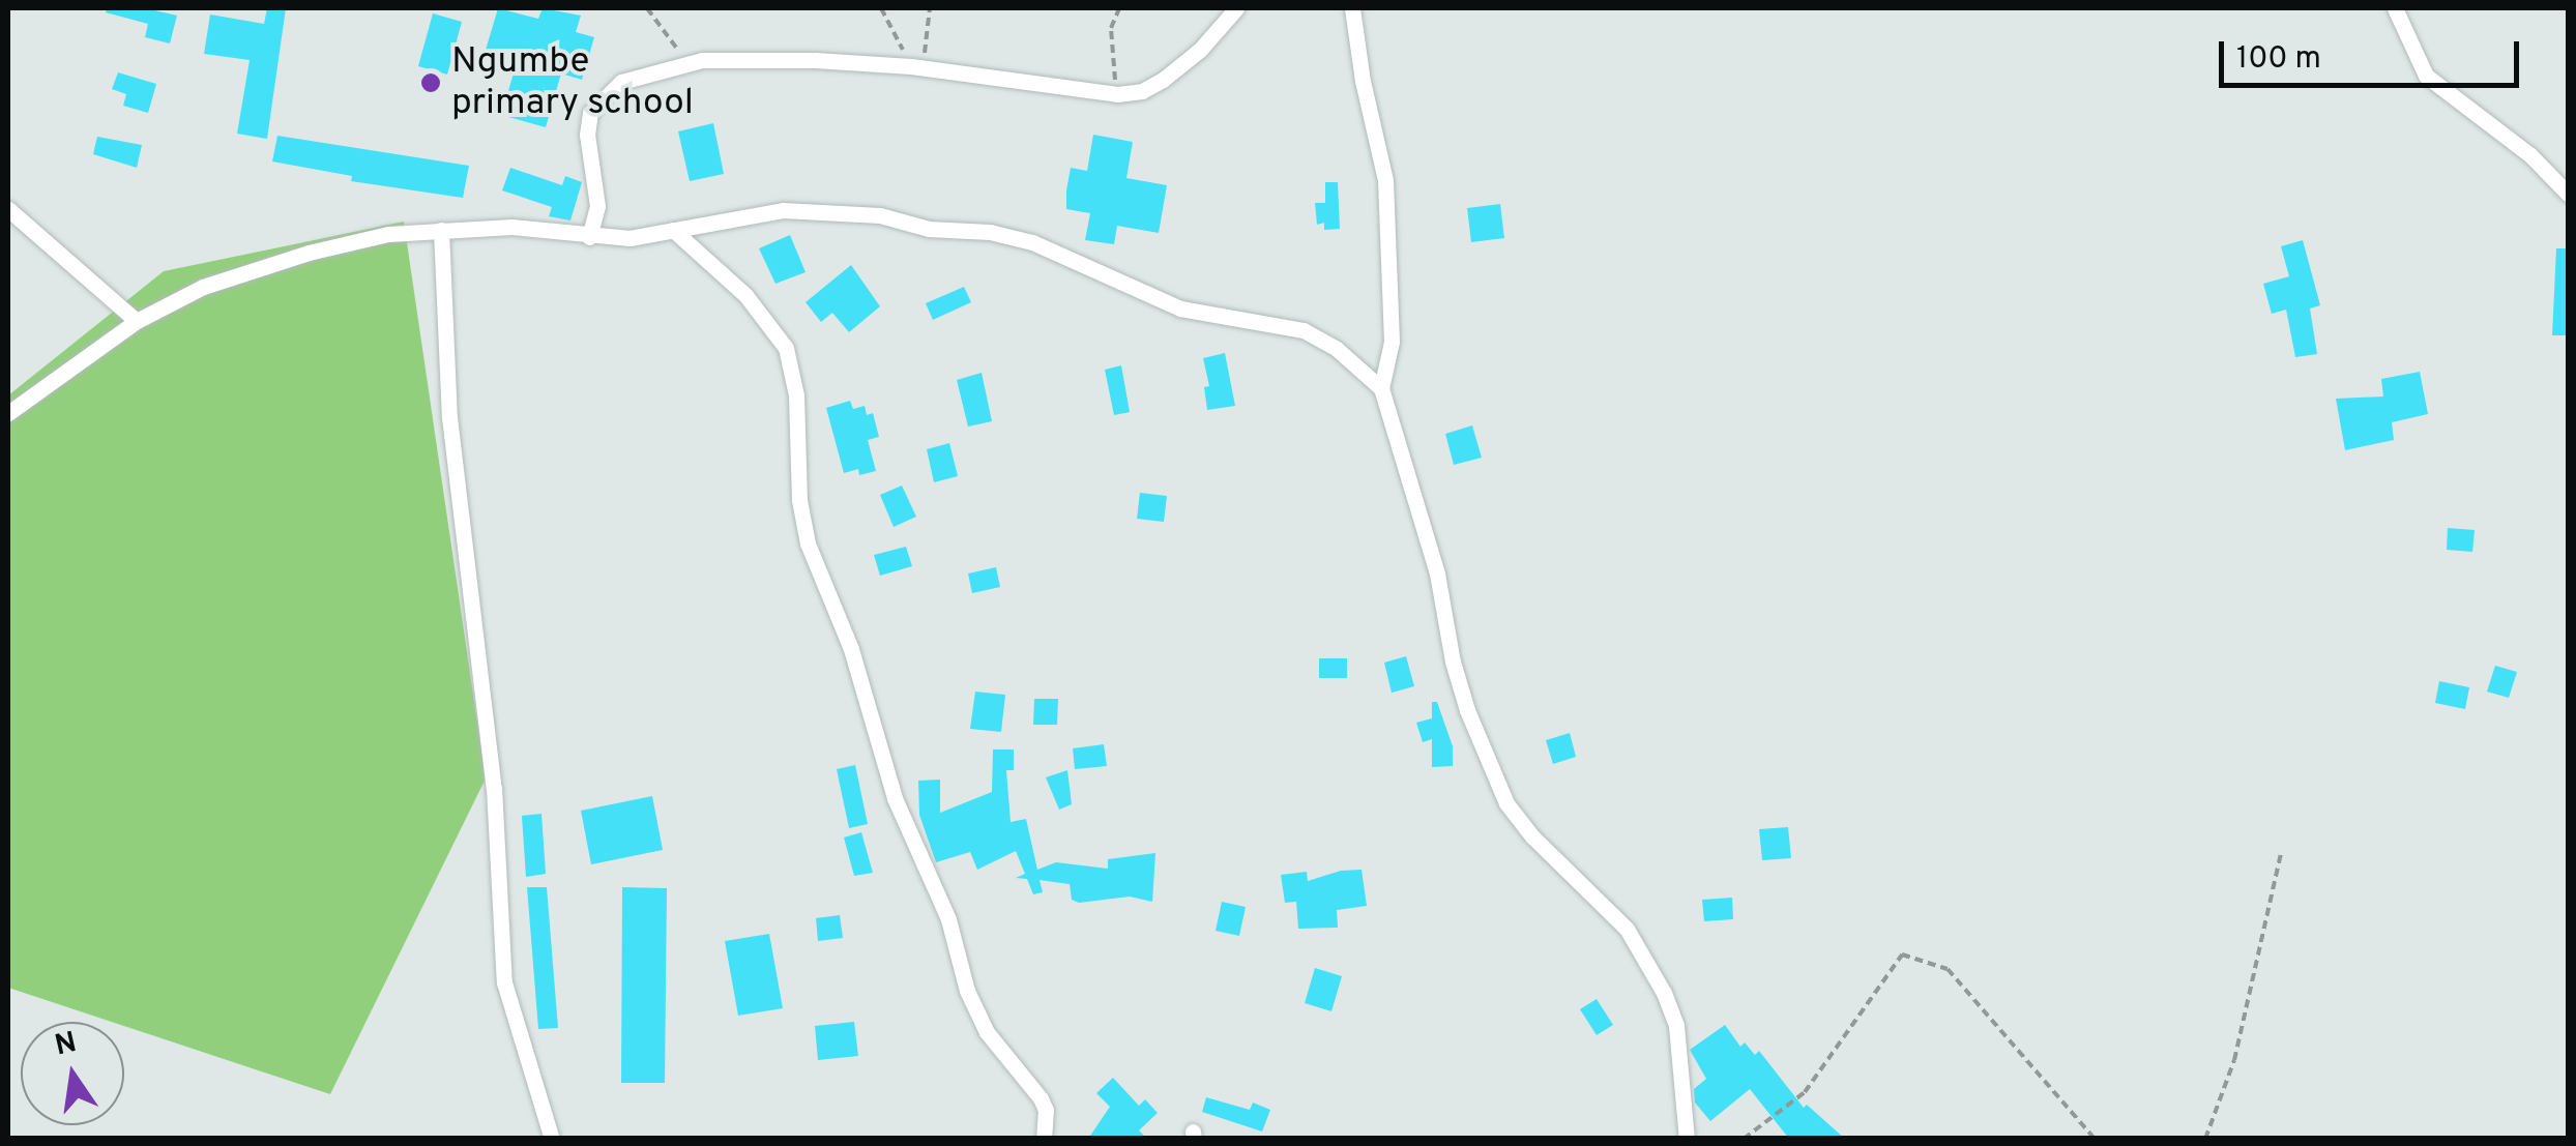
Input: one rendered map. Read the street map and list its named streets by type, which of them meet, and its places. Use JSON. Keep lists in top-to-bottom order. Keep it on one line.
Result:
{"places":["Ngumbe primary school"],"scale_bar":"100 m","north":"top"}
